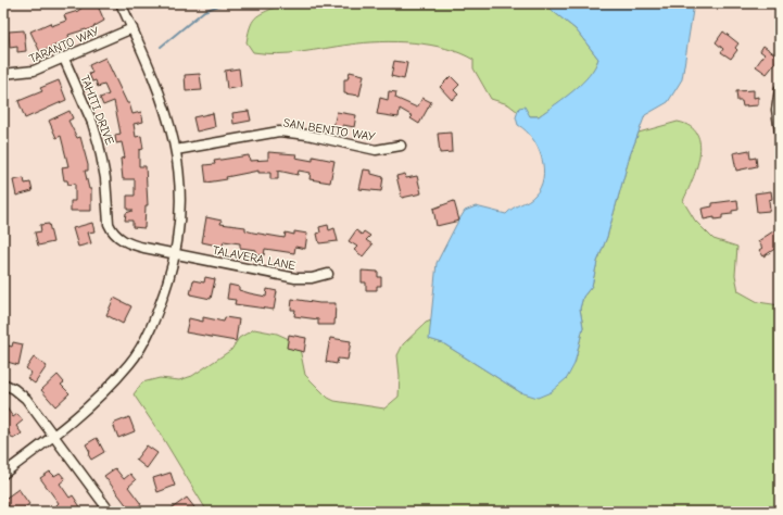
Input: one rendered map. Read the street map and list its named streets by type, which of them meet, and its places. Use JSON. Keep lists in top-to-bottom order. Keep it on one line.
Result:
{"streets":{"street":["TARANTO WAY","TAHITI DRIVE","SAN BENITO WAY","TALAVERA LANE"]},"crossings":[["TARANTO WAY","TAHITI DRIVE"],["TAHITI DRIVE","TALAVERA LANE"]]}
